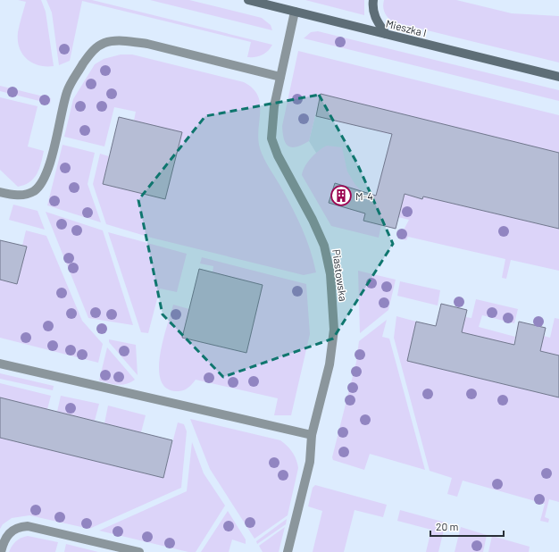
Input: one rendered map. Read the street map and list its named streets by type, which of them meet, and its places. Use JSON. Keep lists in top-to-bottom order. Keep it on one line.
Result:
{"streets":{"street":["Mieszka I","Piastowska"]},"crossings":[["Mieszka I","Piastowska"]],"places":{"building":["M-4"]},"scale_bar":"20 m"}
